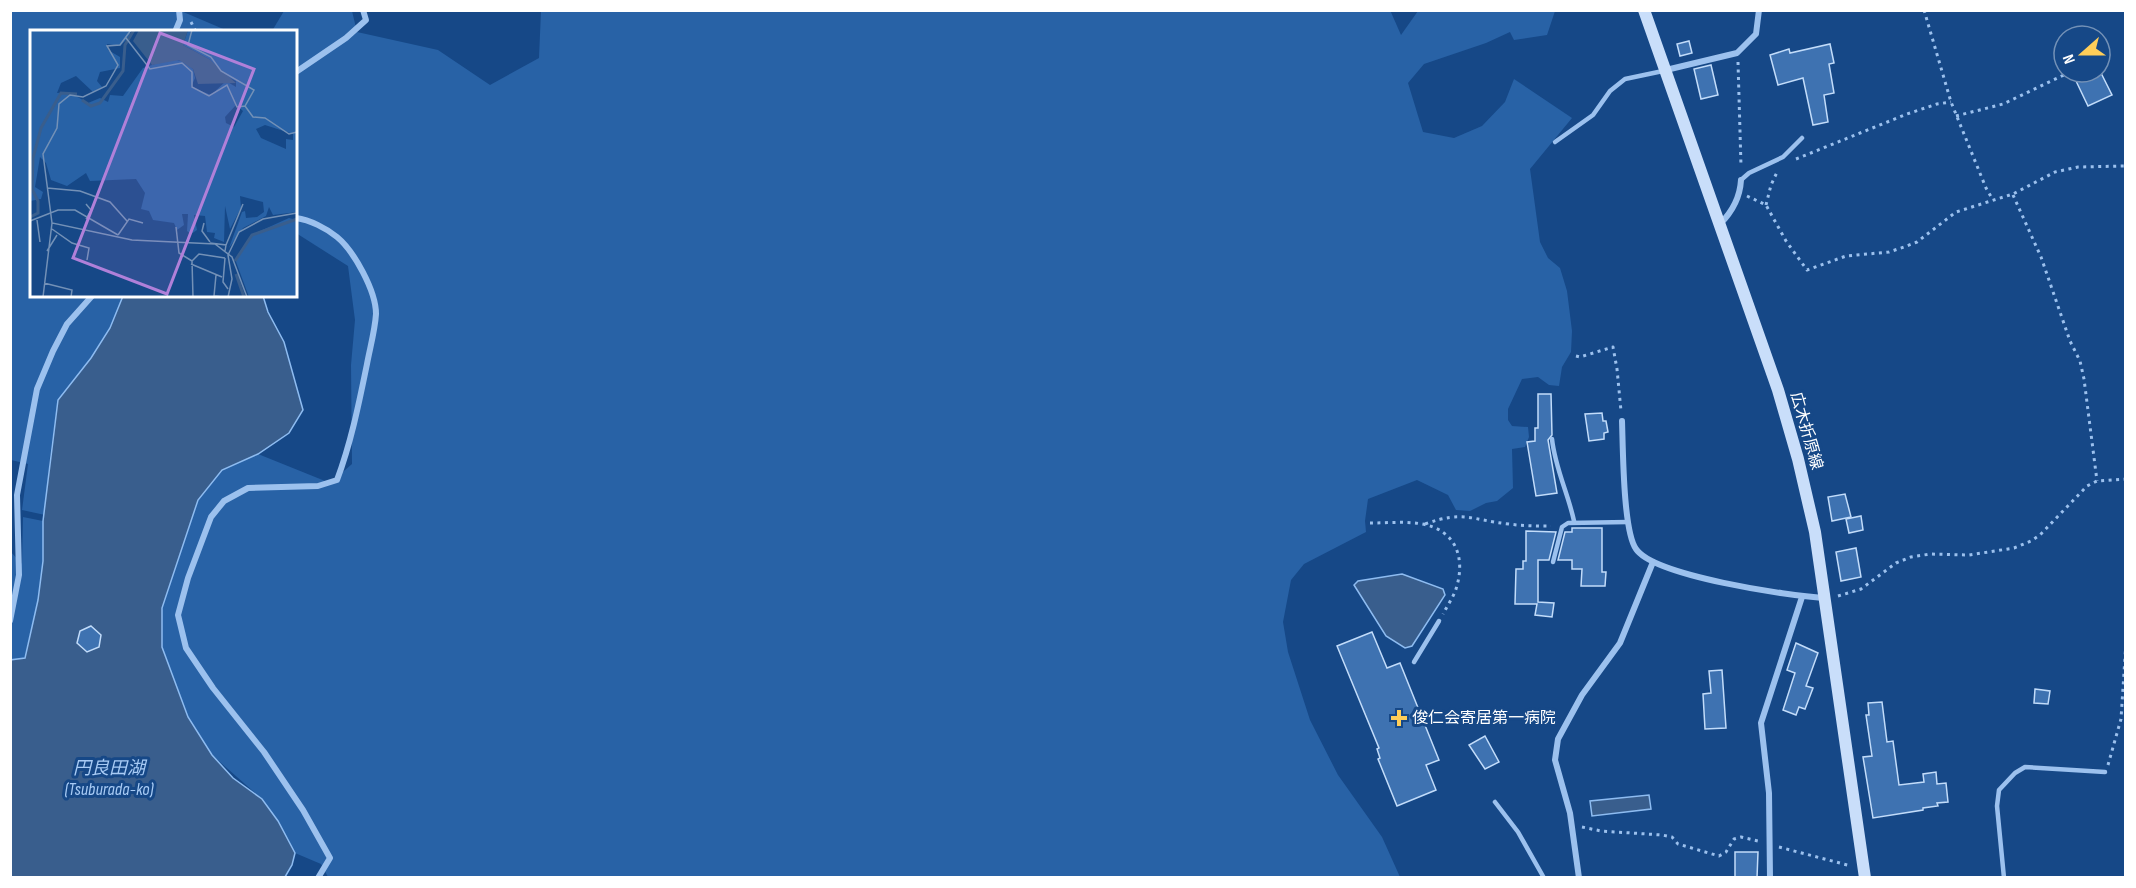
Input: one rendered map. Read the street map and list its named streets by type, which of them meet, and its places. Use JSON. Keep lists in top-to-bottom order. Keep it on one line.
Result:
{"streets":{"main road":["広木折原線"]},"water":["円良田湖 (Tsuburada-ko)"],"places":{"health":["俊仁会寄居第一病院"]},"north":"left"}
